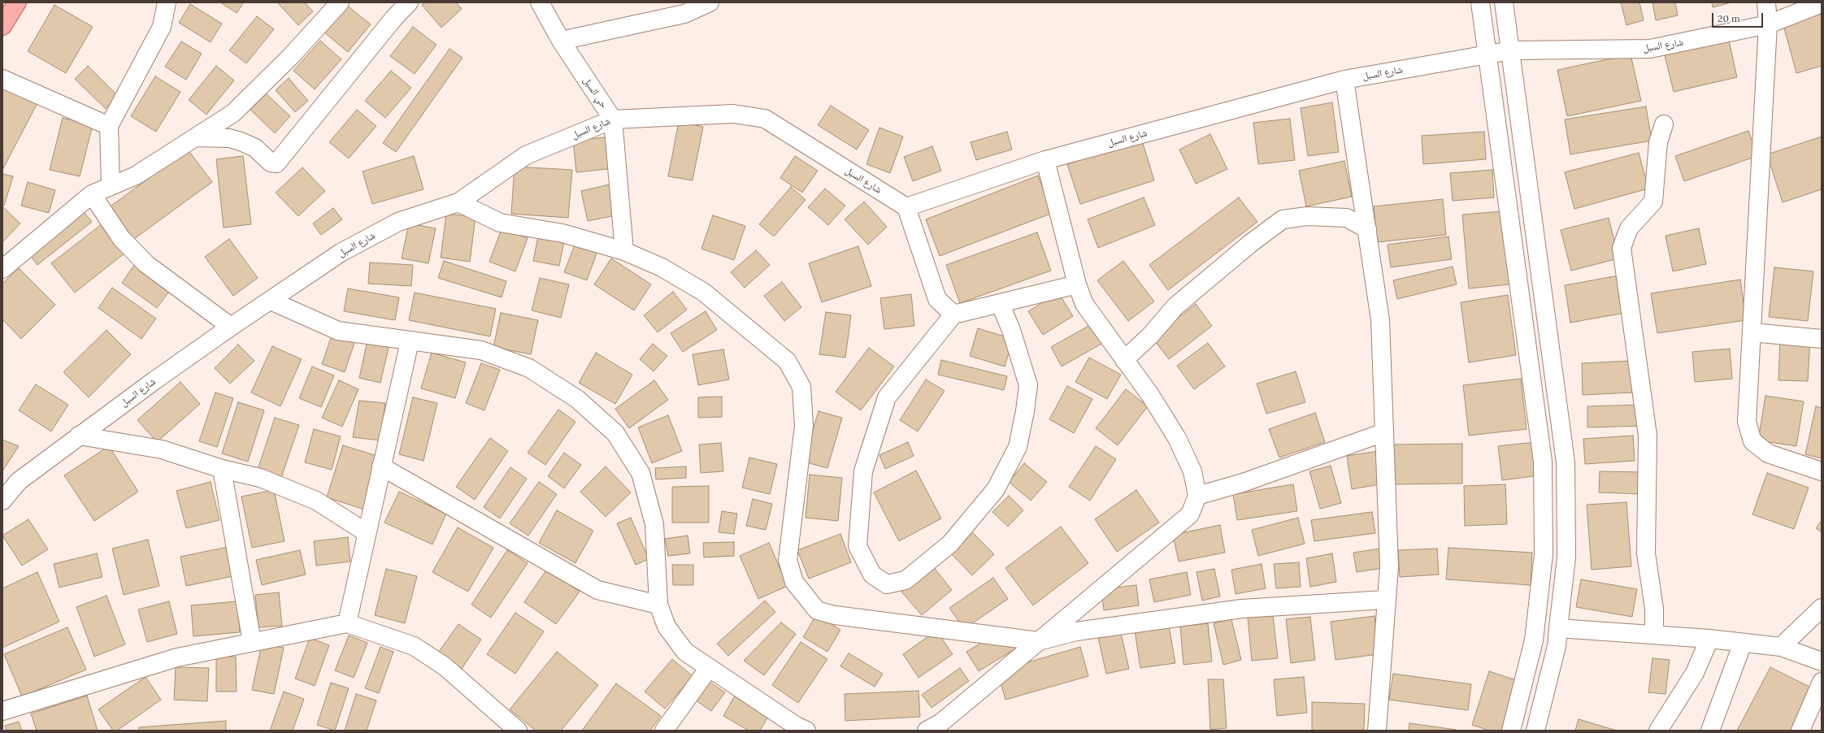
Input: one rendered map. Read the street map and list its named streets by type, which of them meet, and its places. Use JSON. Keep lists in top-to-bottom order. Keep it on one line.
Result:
{"streets":{"street":["شارع السبل","حي السبل"]},"crossings":[["شارع السبل","حي السبل"]],"scale_bar":"20 m"}
